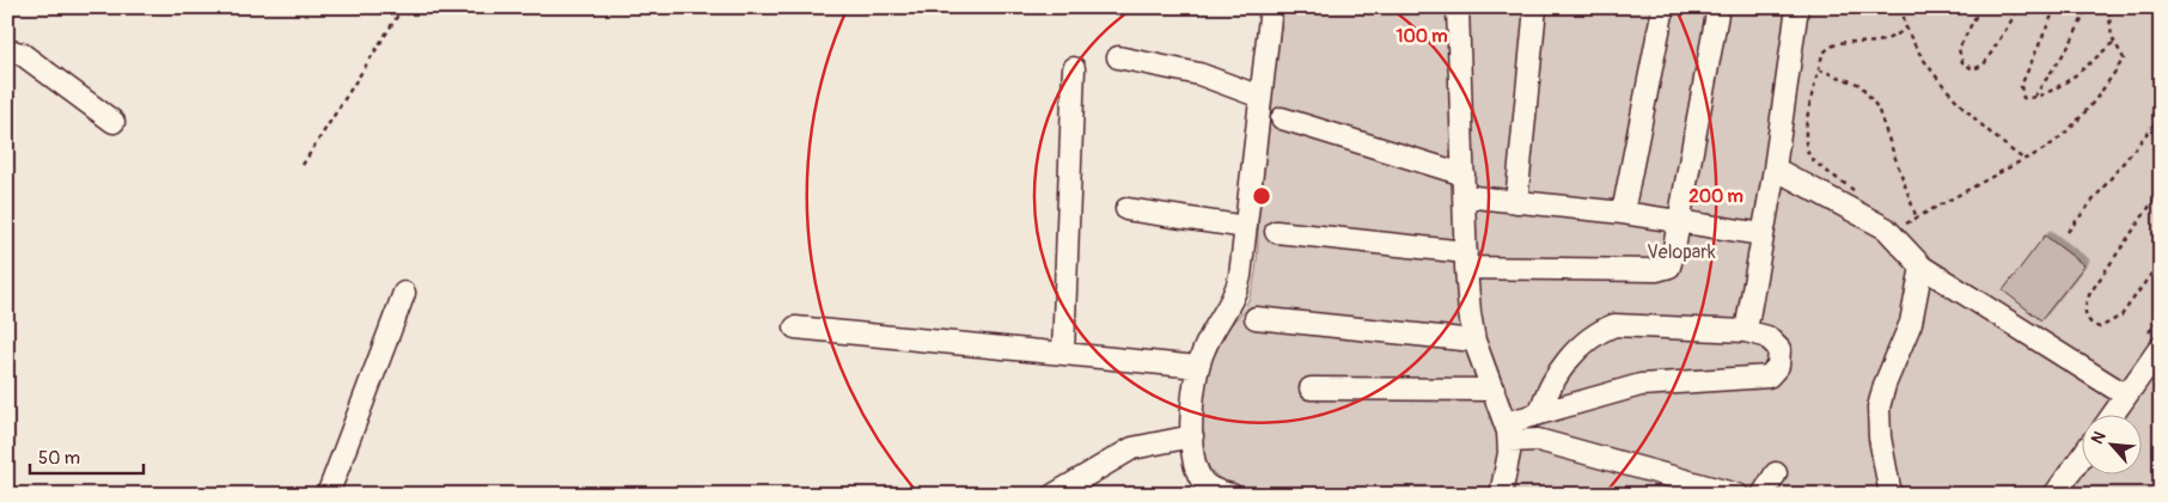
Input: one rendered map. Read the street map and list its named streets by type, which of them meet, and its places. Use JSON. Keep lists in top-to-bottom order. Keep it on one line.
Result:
{"parks":["Velopark"],"scale_bar":"50 m","north":"top left","rings":["100 m","200 m"]}
